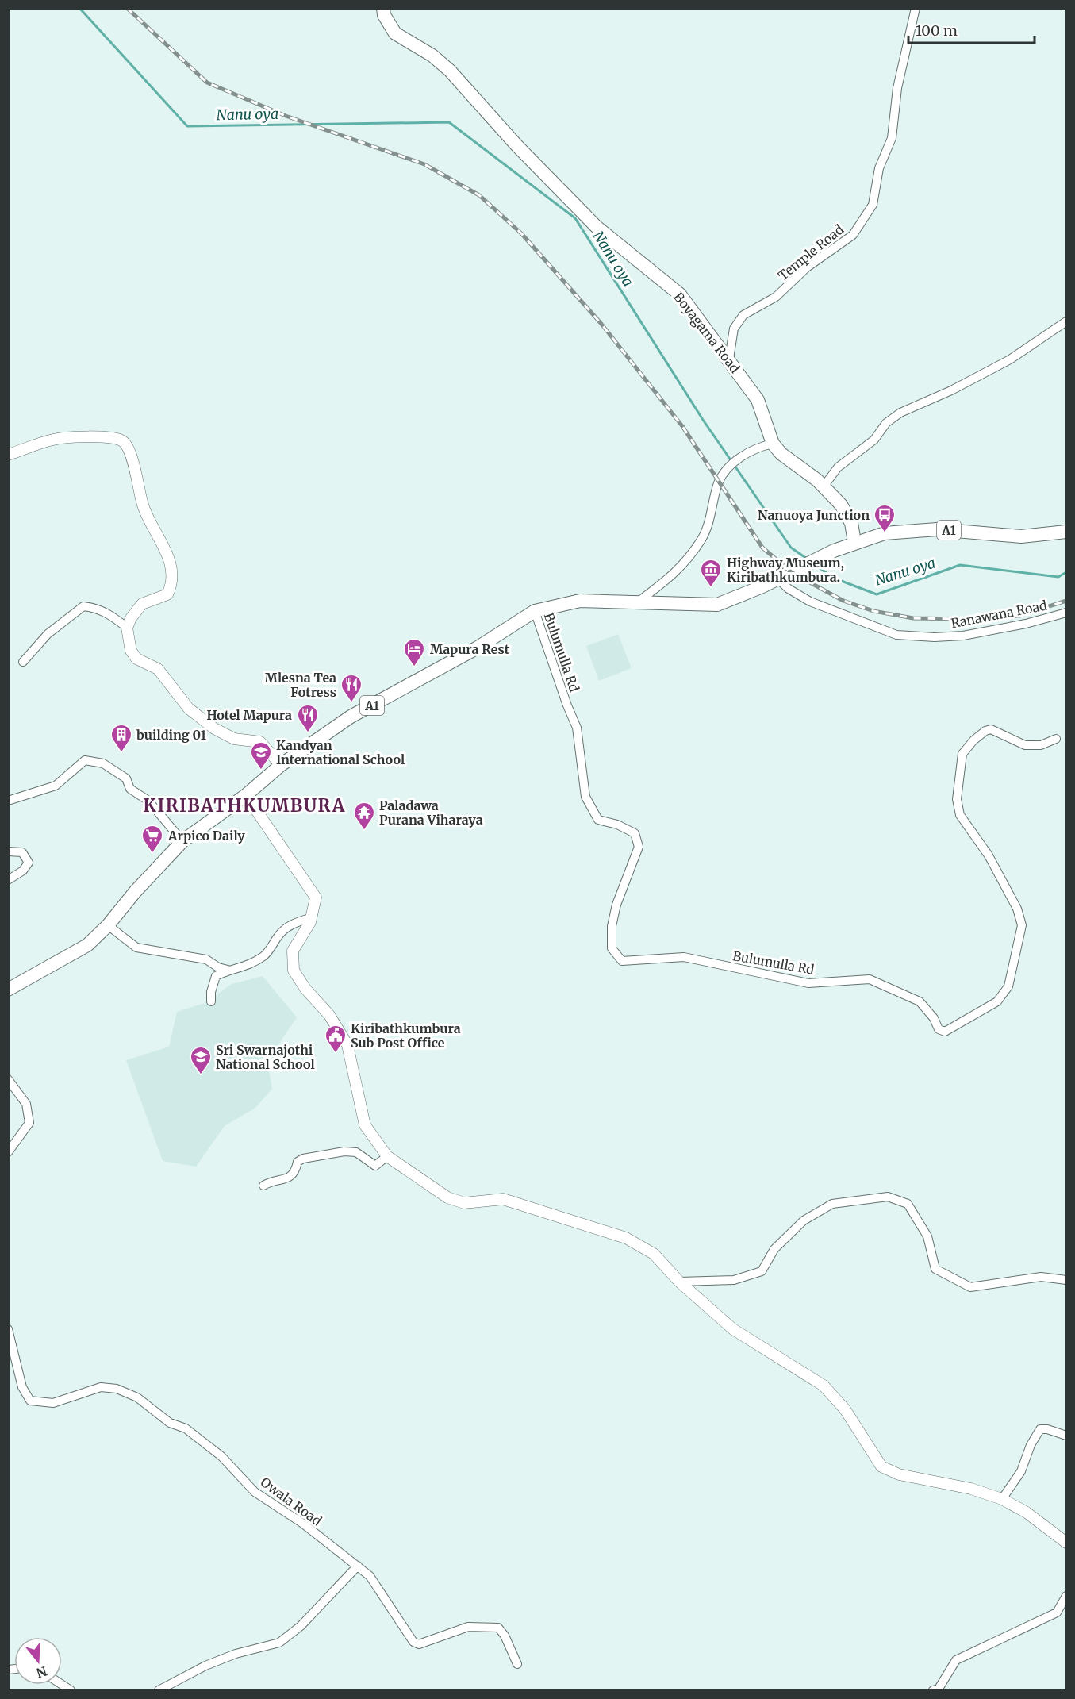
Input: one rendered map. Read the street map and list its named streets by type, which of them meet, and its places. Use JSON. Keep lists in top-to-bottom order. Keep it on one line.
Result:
{"streets":{"main road":["Boyagama Road","A1"],"street":["Temple Road","Ranawana Road","Bulumulla Rd","Owala Road"]},"crossings":[["Temple Road","Boyagama Road"],["Boyagama Road","A1"],["A1","Ranawana Road"],["A1","Bulumulla Rd"]],"districts":["KIRIBATHKUMBURA"],"water":["Nanu oya"],"places":{"bus stop":["Nanuoya Junction"],"museum":["Highway Museum, Kiribathkumbura."],"hotel":["Mapura Rest"],"restaurant":["Mlesna Tea Fotress","Hotel Mapura"],"building":["building 01"],"school or university":["Kandyan International School","Sri Swarnajothi National School"],"temple":["Paladawa Purana Viharaya"],"supermarket":["Arpico Daily"],"public building":["Kiribathkumbura Sub Post Office"]},"scale_bar":"100 m","north":"bottom"}
